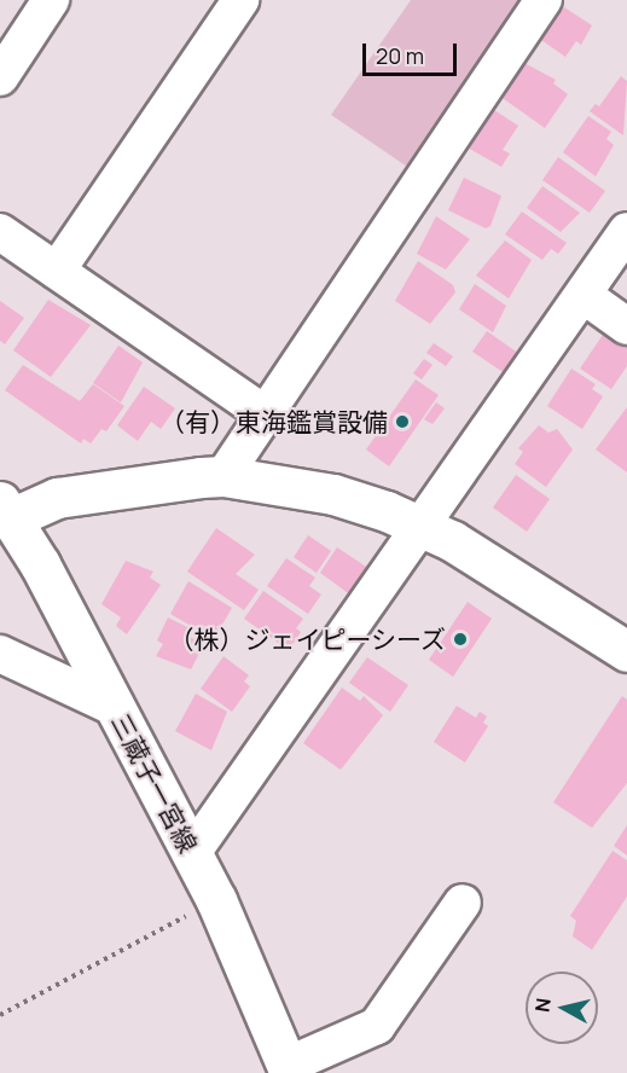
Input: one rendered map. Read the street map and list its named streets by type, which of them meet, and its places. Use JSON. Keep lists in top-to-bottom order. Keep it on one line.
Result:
{"streets":{"street":["三蔵子一宮線"]},"places":["（有）東海鑑賞設備","（株）ジェイピーシーズ"],"scale_bar":"20 m","north":"left"}
